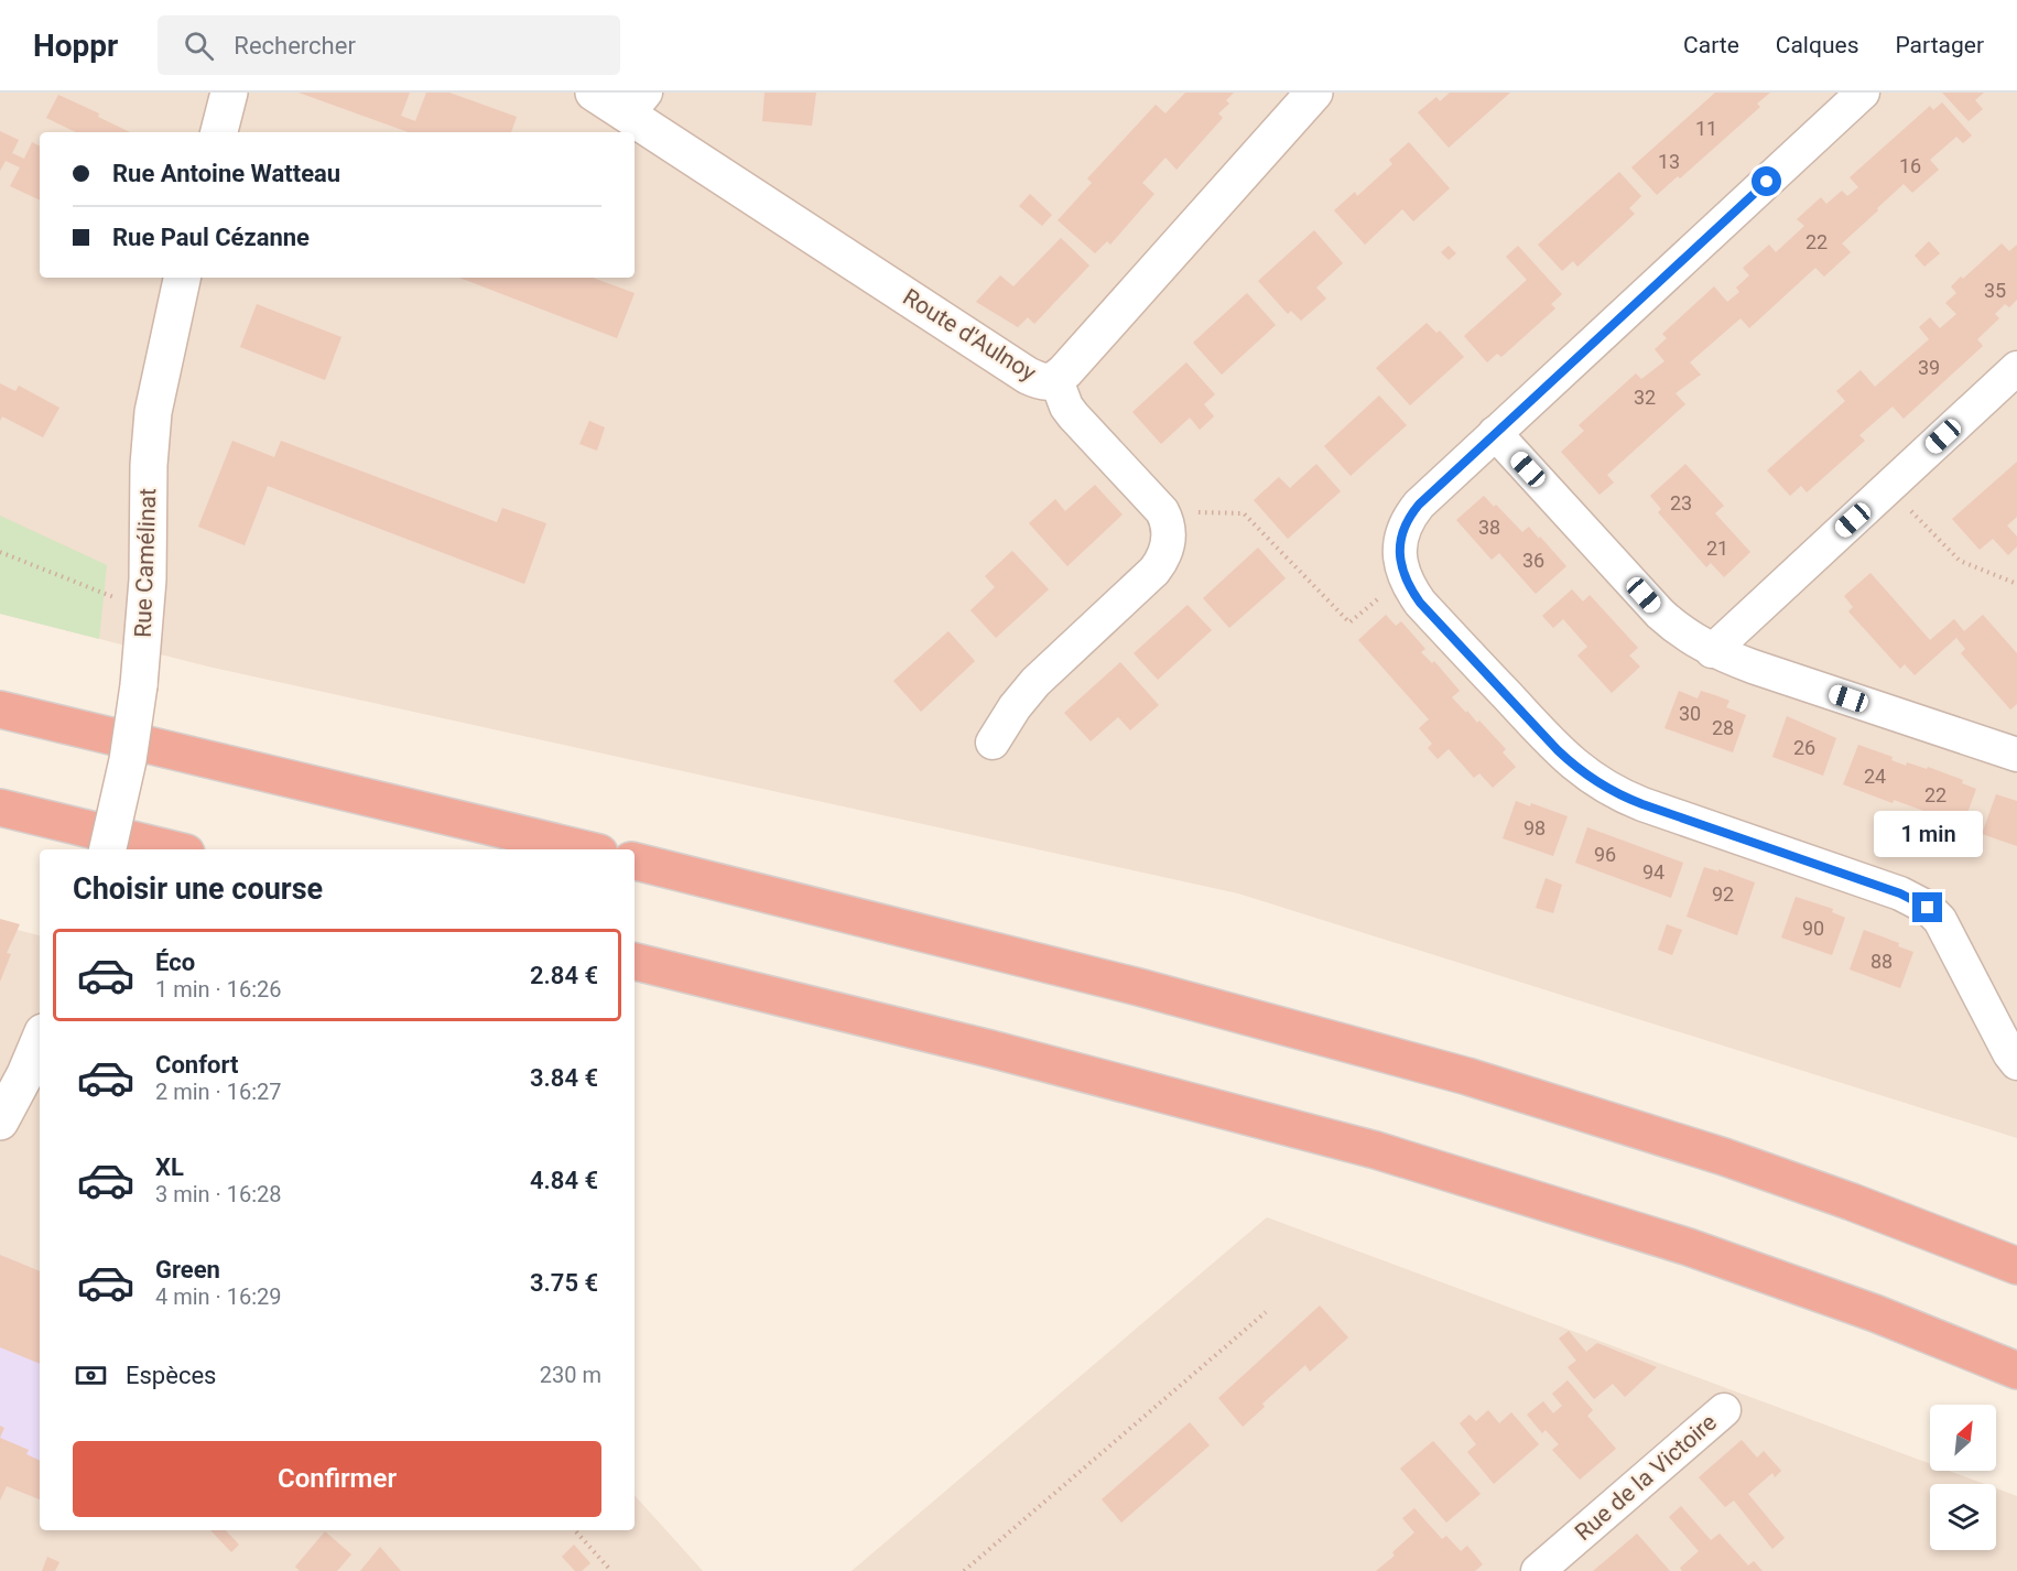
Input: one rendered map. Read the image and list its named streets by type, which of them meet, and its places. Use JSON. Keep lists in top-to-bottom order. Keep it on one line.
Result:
{"streets":{"street":["Route d'Aulnoy","Rue Camélinat","Rue de la Victoire"]},"house_numbers":["11","13","16","22","35","39","32","23","38","21","36","30","28","26","24","22","98","96","94","92","90","88"],"north":"top right","page":{"header":"Hoppr","search":"Rechercher","nav":["Carte","Calques","Partager"],"banner":["Rue Antoine Watteau","Rue Paul Cézanne"],"bubble":"1 min","heading":"Choisir une course","list":[{"name":"Éco","note":"1 min · 16:26","value":"2.84 €"},{"name":"Confort","note":"2 min · 16:27","value":"3.84 €"},{"name":"XL","note":"3 min · 16:28","value":"4.84 €"},{"name":"Green","note":"4 min · 16:29","value":"3.75 €"}],"pay":["Espèces","230 m"],"buttons":"Confirmer"}}
